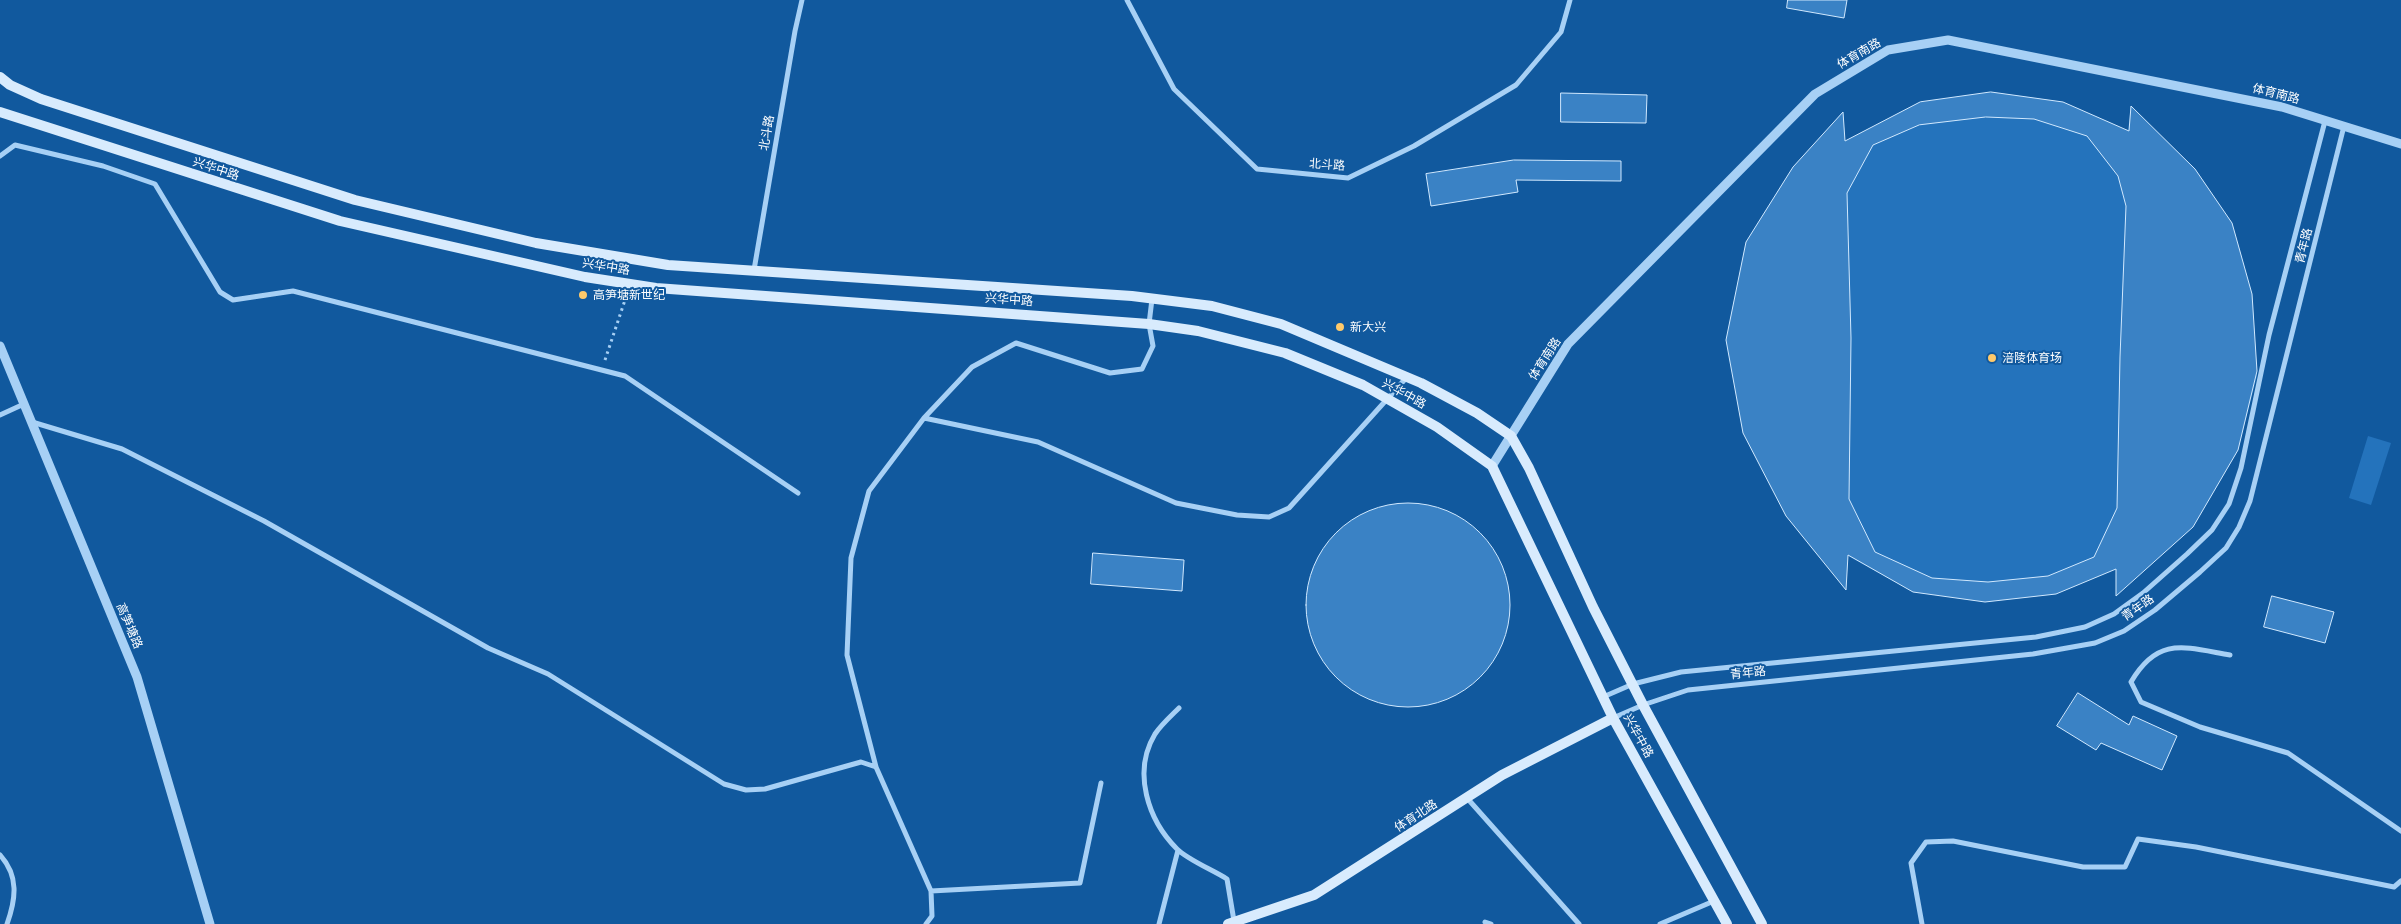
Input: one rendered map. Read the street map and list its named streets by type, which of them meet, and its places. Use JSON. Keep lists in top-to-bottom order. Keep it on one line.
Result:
{"streets":{"main road":["兴华中路","体育北路"],"street":["体育南路","北斗路","青年路","高笋塘路"]},"crossings":[["体育南路","兴华中路"],["体育南路","青年路"],["兴华中路","青年路"],["兴华中路","体育北路"],["青年路","体育北路"]],"places":["高笋塘新世纪","新大兴","涪陵体育场"]}
